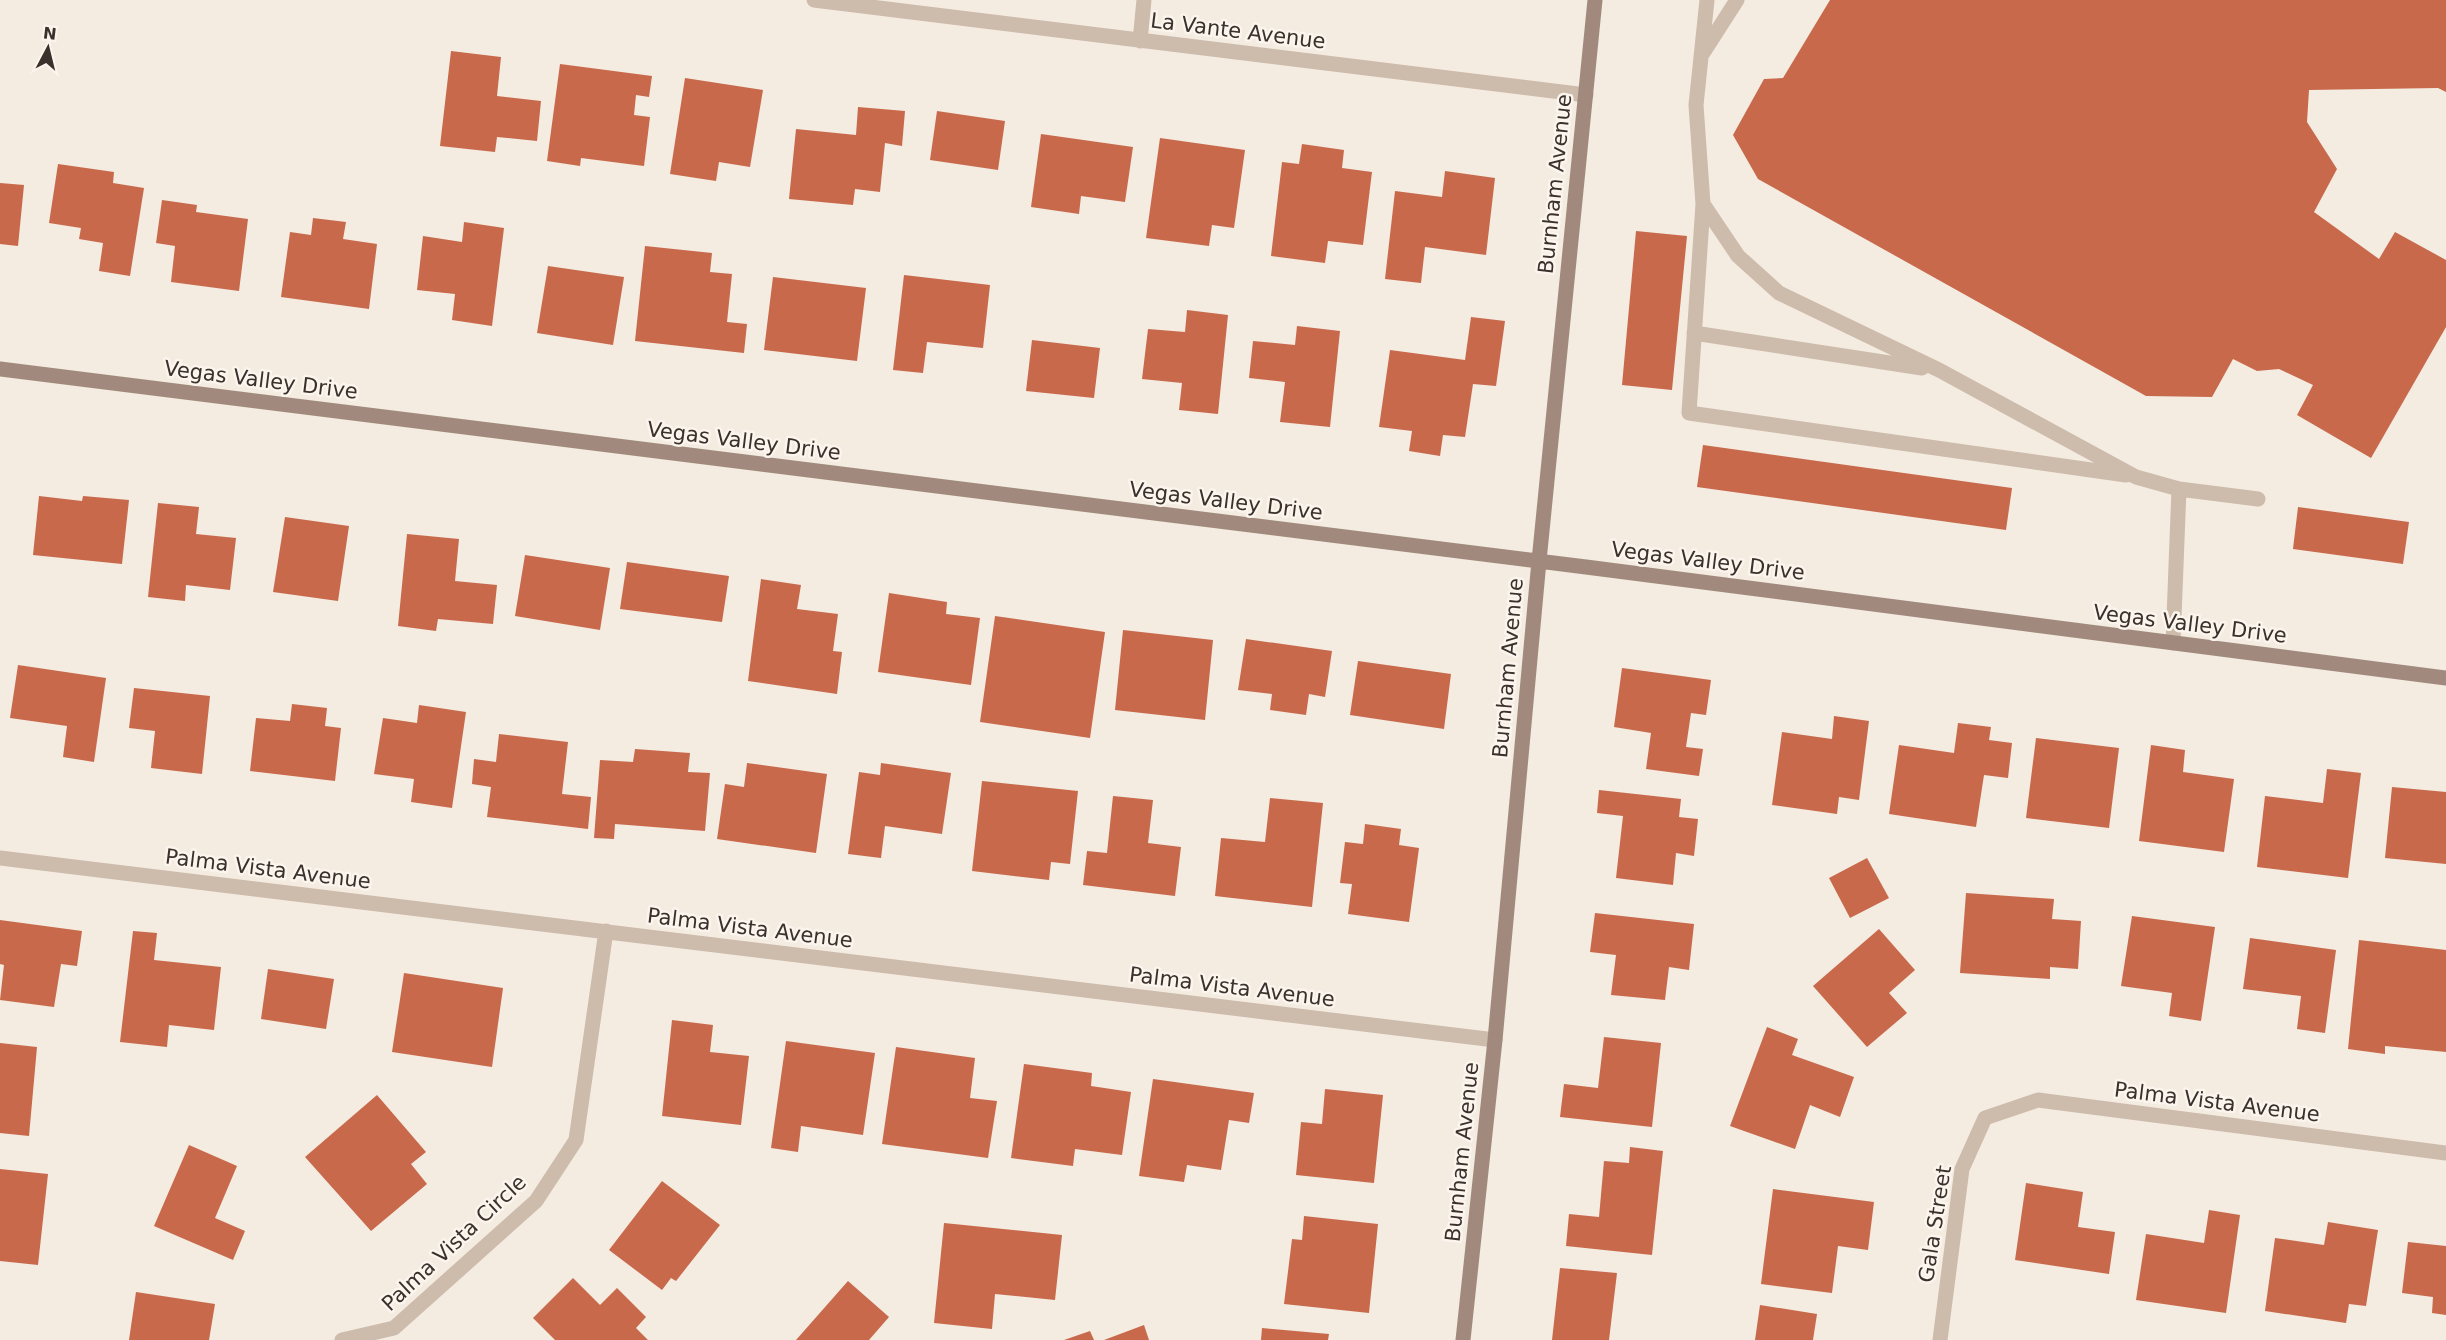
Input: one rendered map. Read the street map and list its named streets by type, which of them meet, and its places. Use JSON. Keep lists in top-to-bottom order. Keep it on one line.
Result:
{"streets":{"street":["La Vante Avenue","Burnham Avenue","Vegas Valley Drive","Palma Vista Avenue","Gala Street","Palma Vista Circle"]},"crossings":[["La Vante Avenue","Burnham Avenue"],["Burnham Avenue","Vegas Valley Drive"],["Burnham Avenue","Palma Vista Avenue"],["Palma Vista Avenue","Gala Street"],["Palma Vista Avenue","Palma Vista Circle"]],"north":"top"}
